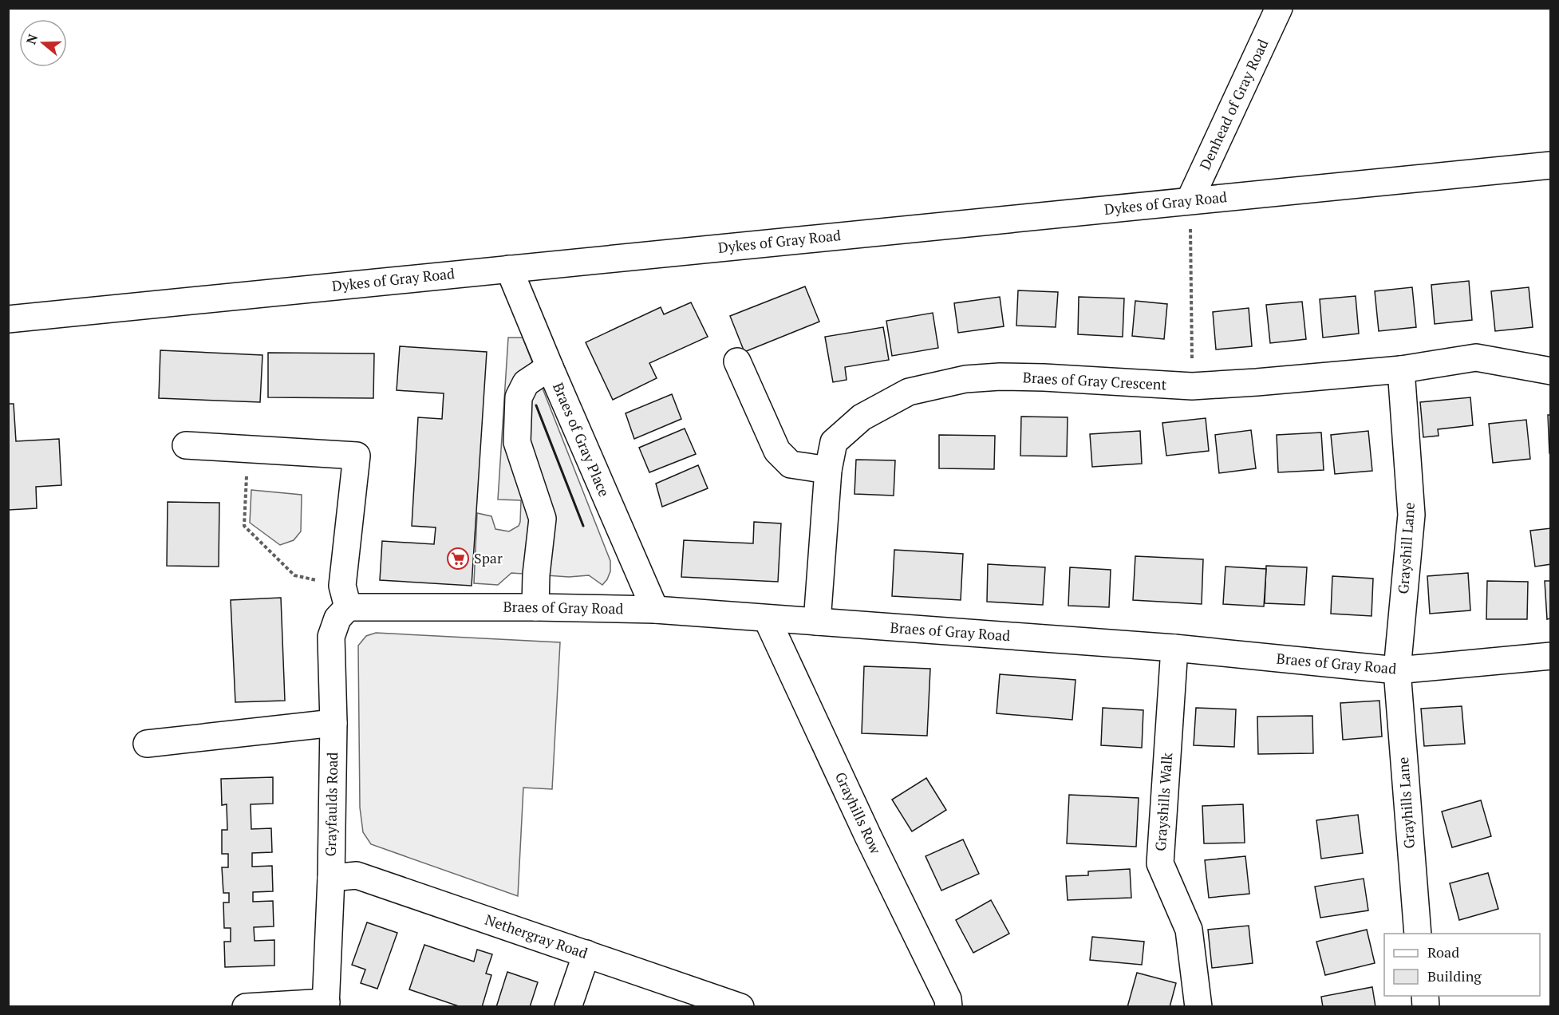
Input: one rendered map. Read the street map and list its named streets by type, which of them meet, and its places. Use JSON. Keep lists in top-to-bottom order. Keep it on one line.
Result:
{"streets":{"street":["Denhead of Gray Road","Dykes of Gray Road","Braes of Gray Crescent","Braes of Gray Place","Grayshill Lane","Braes of Gray Road","Grayshills Walk","Grayhills Lane","Grayfaulds Road","Grayhills Row","Nethergray Road"]},"crossings":[["Denhead of Gray Road","Dykes of Gray Road"],["Dykes of Gray Road","Braes of Gray Place"],["Braes of Gray Crescent","Grayshill Lane"],["Braes of Gray Crescent","Braes of Gray Road"],["Braes of Gray Place","Braes of Gray Road"],["Grayshill Lane","Braes of Gray Road"],["Grayshill Lane","Grayhills Lane"],["Braes of Gray Road","Grayshills Walk"],["Braes of Gray Road","Grayhills Lane"],["Braes of Gray Road","Grayfaulds Road"],["Braes of Gray Road","Grayhills Row"],["Grayfaulds Road","Nethergray Road"]],"places":{"supermarket":["Spar"]},"legend":["Road","Building"],"north":"left"}
